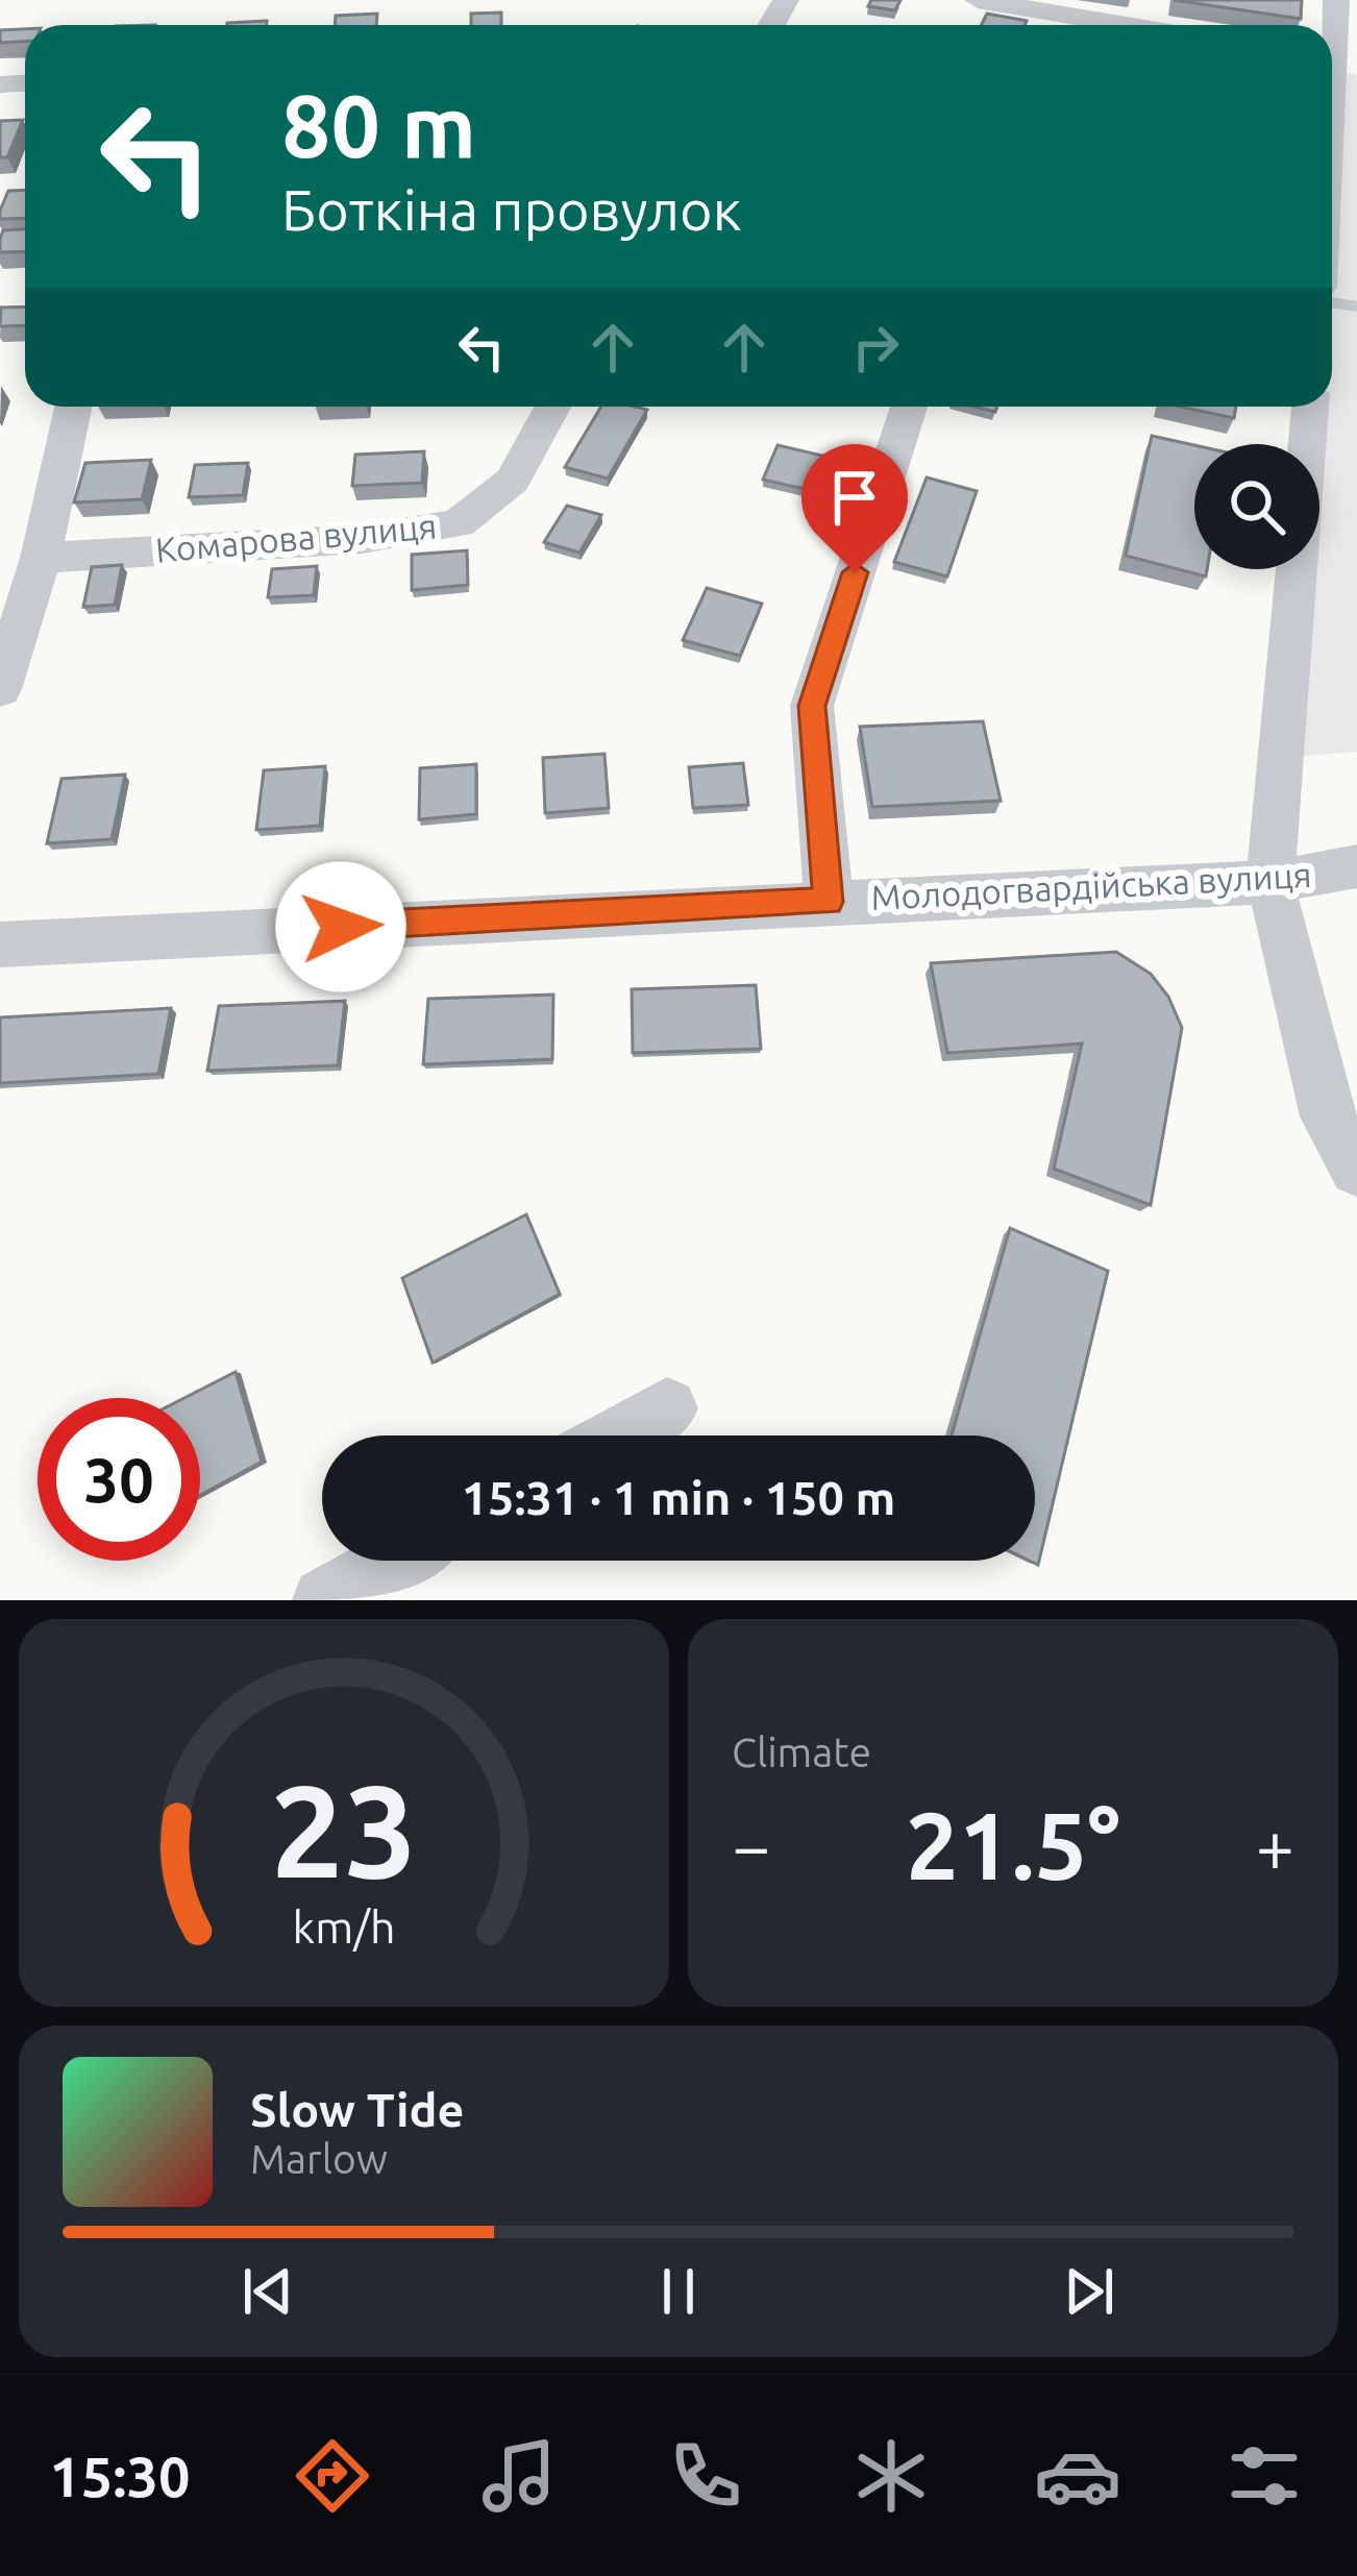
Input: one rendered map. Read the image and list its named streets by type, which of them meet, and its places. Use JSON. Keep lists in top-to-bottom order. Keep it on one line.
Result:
{"streets":{"street":["Комарова вулиця","Молодогвардійська вулиця"]},"page":{"turn":["80 m","Боткіна провулок"],"limit":"30","trip":"15:31 · 1 min · 150 m","tile":"Climate","heat":["−","21.5°","+"],"song":["Slow Tide","Marlow"],"tabs":"15:30","gauge":["23","km/h"]}}
